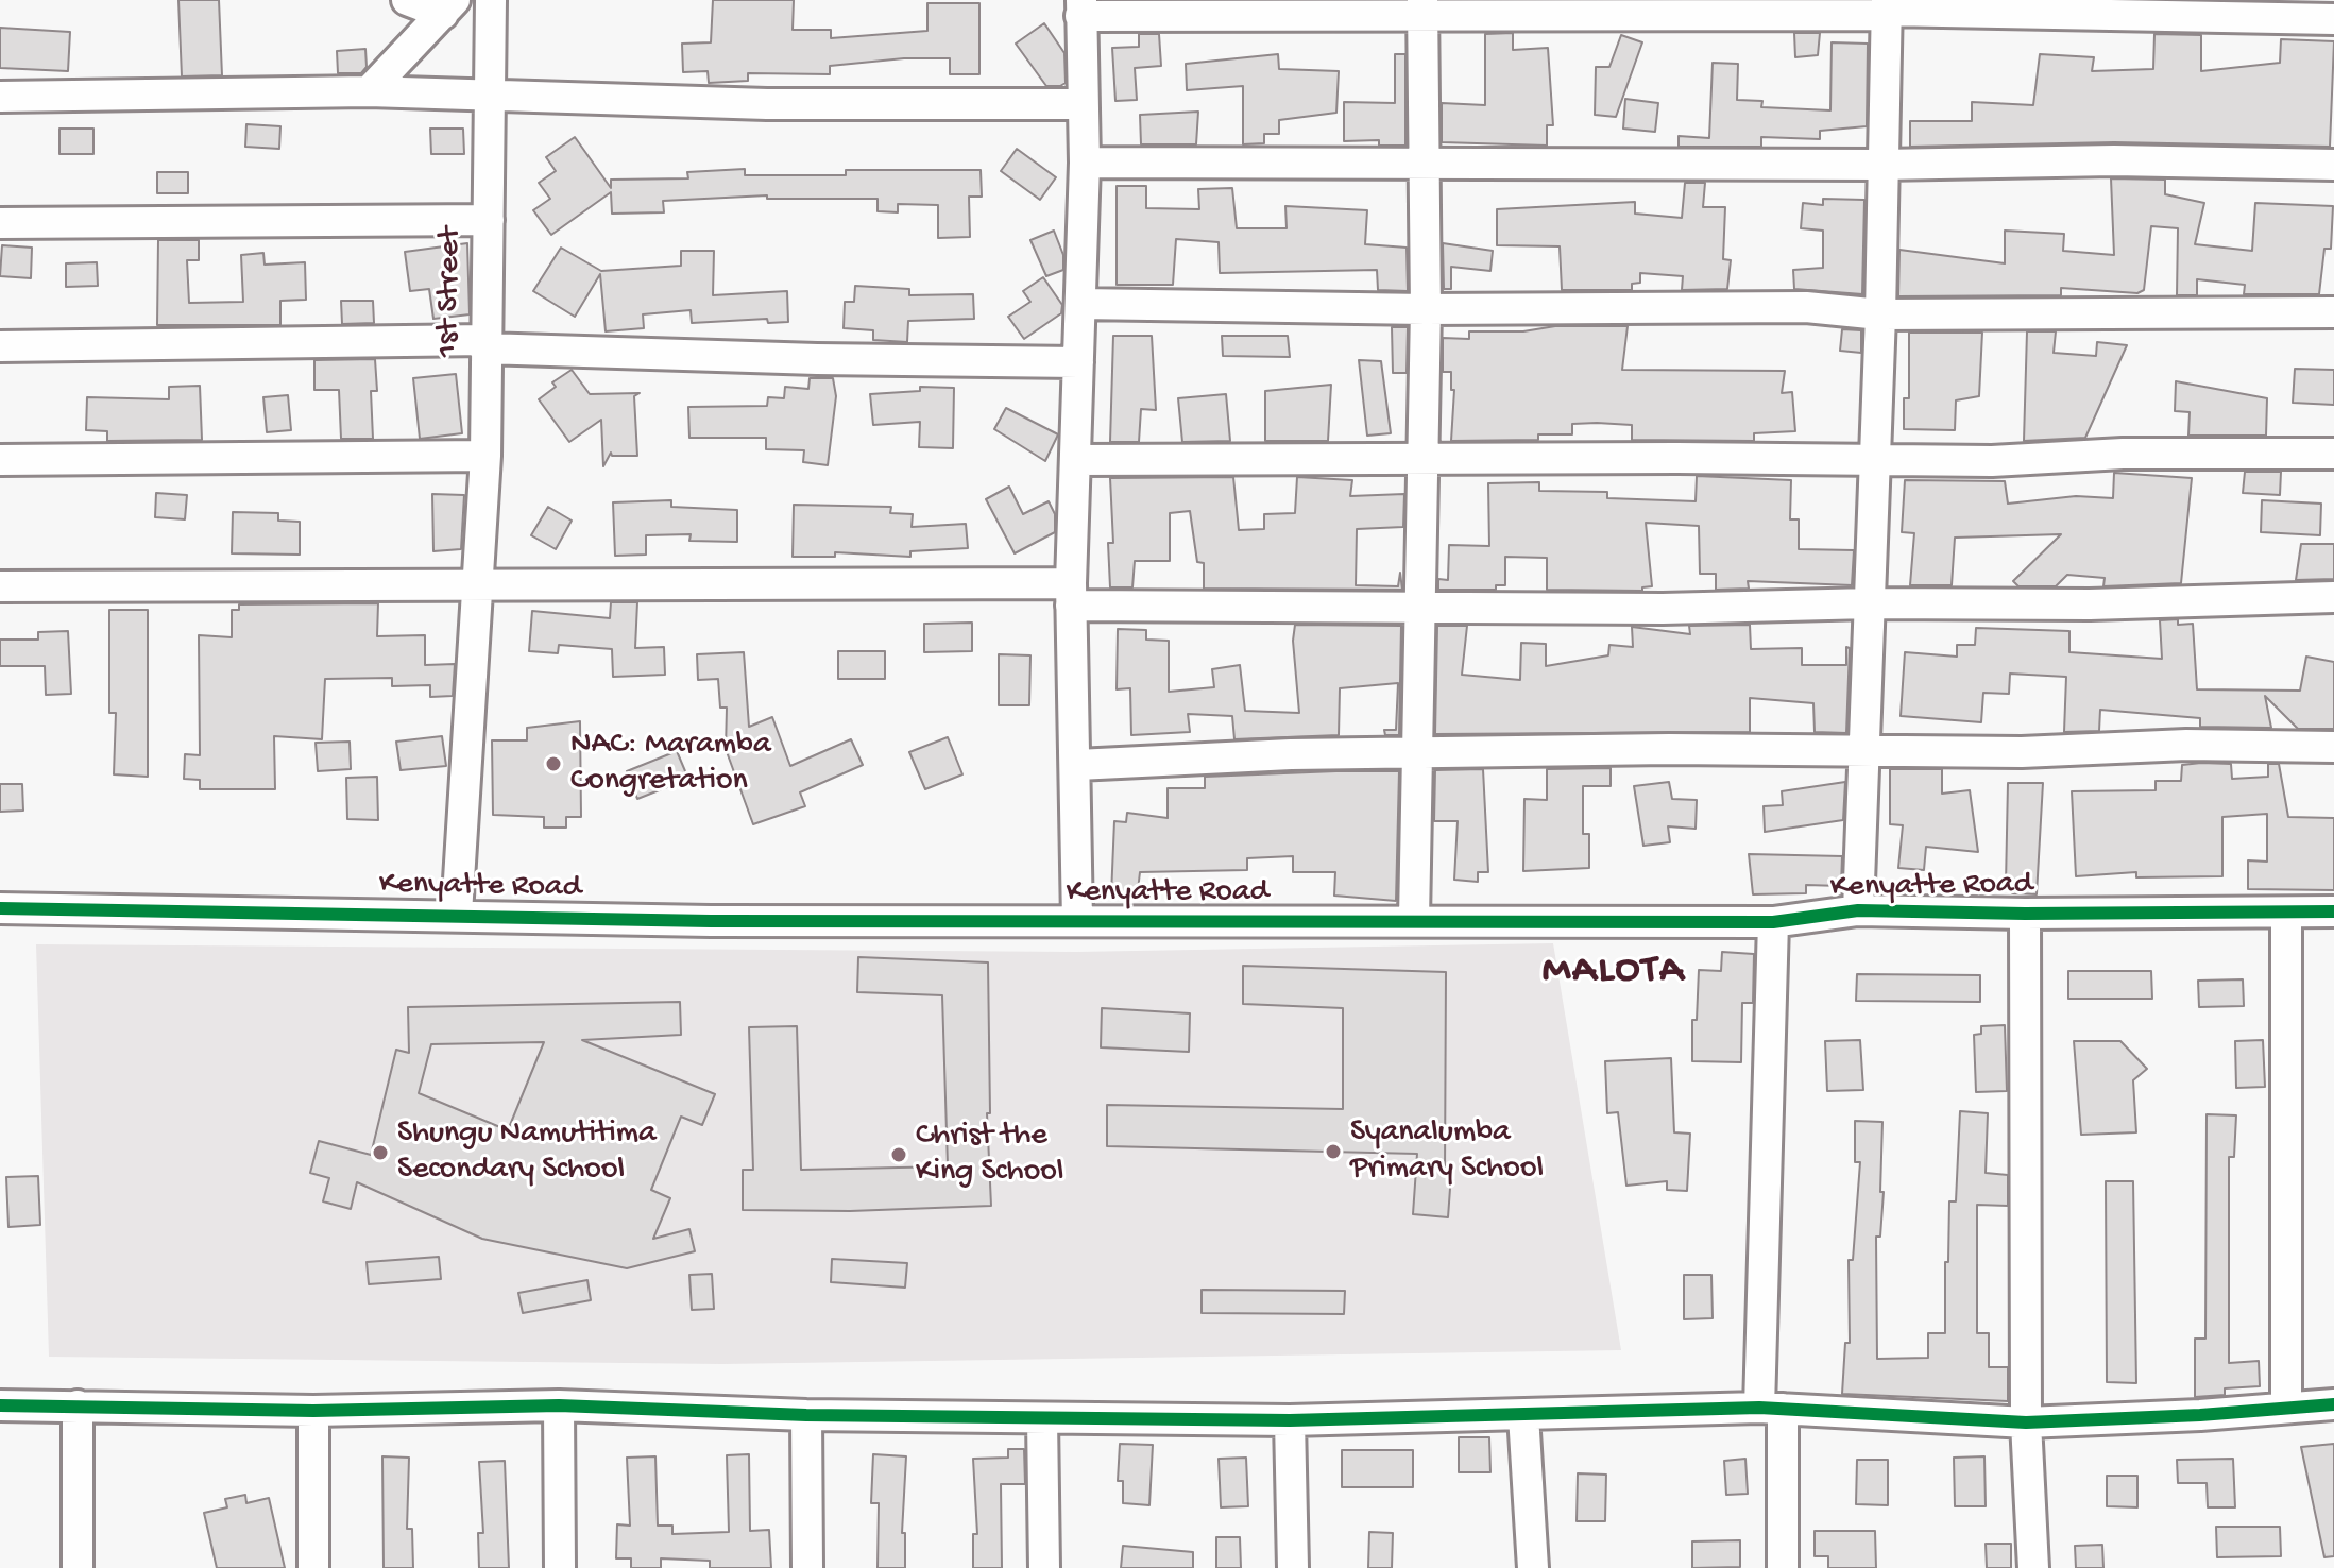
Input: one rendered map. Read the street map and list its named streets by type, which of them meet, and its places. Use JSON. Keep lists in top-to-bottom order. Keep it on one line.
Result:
{"streets":{"street":["1st Street","Kenyatte Road"]},"crossings":[["1st Street","Kenyatte Road"]],"districts":["MALOTA"],"places":["NAC: Maramba Congretation","Syanalumba Primary School","Shungu Namutitima Secondary School","Christ the King School"]}
